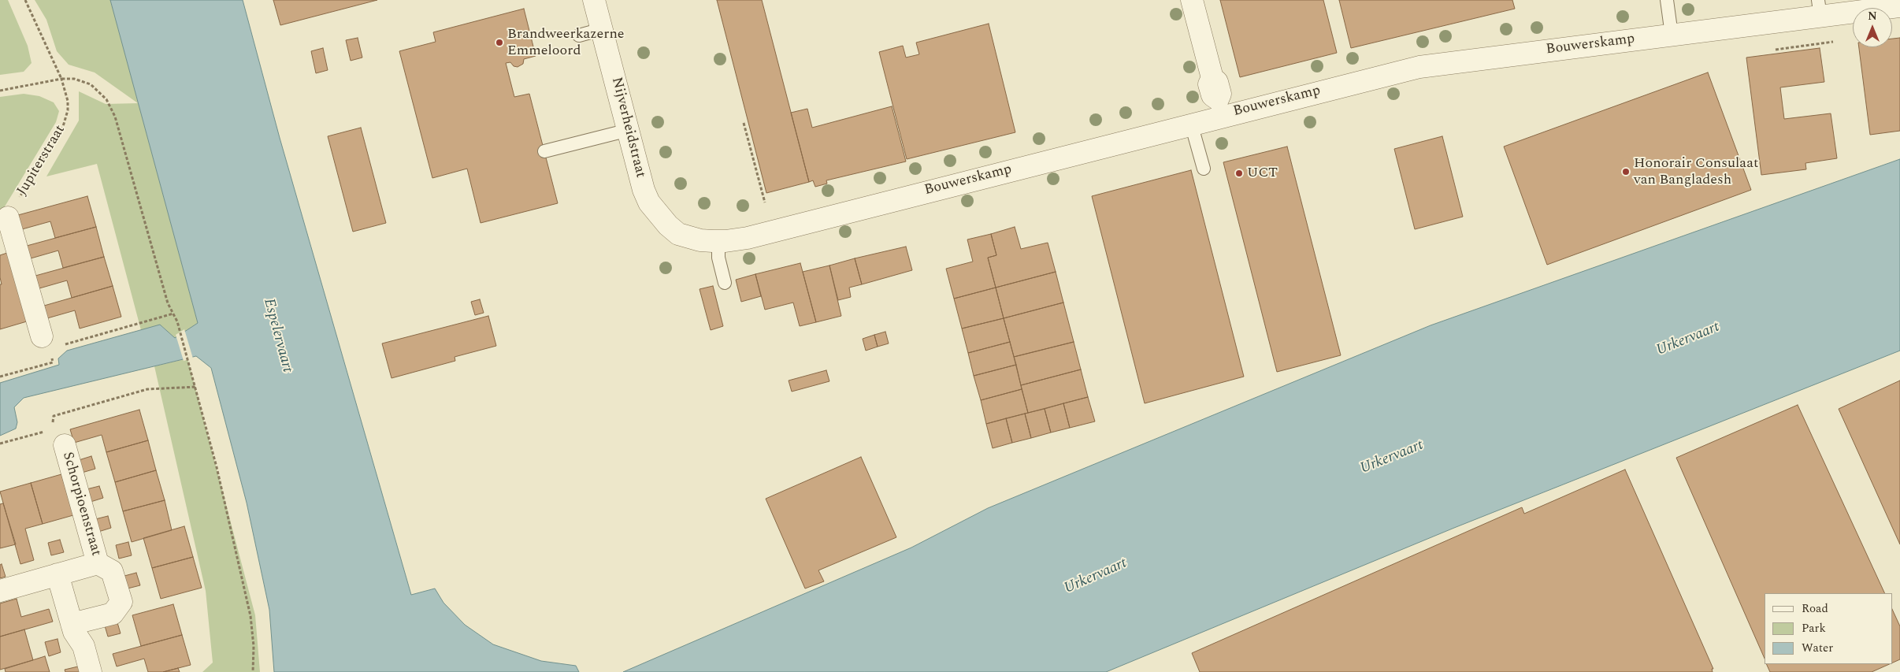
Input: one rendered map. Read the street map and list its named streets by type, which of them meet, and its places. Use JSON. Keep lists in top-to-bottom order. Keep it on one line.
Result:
{"streets":{"street":["Bouwerskamp","Nijverheidstraat","Schorpioenstraat"],"path":["Jupiterstraat"]},"crossings":[["Bouwerskamp","Nijverheidstraat"]],"water":["Espelervaart","Urkervaart"],"places":["Brandweerkazerne Emmeloord","Honorair Consulaat van Bangladesh","UCT"],"legend":["Road","Park","Water"],"north":"top"}
